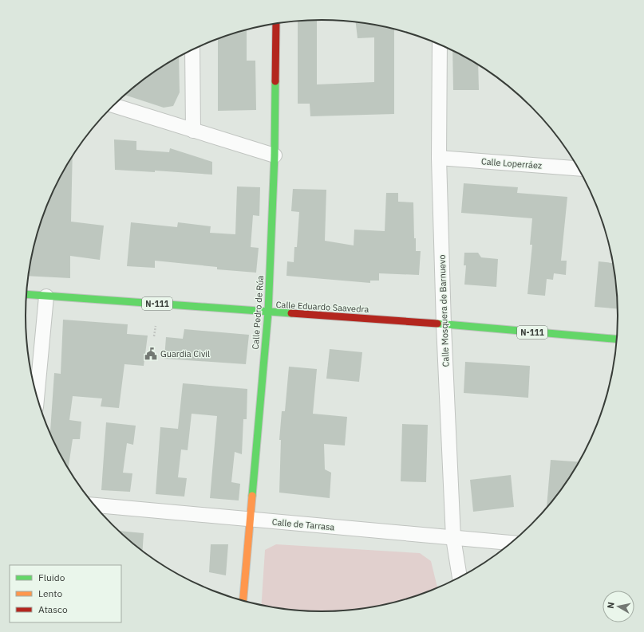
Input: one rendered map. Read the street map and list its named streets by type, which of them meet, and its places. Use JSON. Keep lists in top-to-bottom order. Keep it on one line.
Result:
{"streets":{"main road":["N-111","Calle Eduardo Saavedra","Calle Pedro de Rúa"],"street":["Calle Loperráez","Calle Mosquera de Barnuevo","Calle de Tarrasa"]},"crossings":[["Calle Loperráez","Calle Mosquera de Barnuevo"],["Calle Eduardo Saavedra","Calle Mosquera de Barnuevo"],["Calle Eduardo Saavedra","Calle Pedro de Rúa"],["Calle Mosquera de Barnuevo","Calle de Tarrasa"],["Calle Pedro de Rúa","Calle de Tarrasa"]],"places":{"public building":["Guardia Civil"]},"legend":["Fluido","Lento","Atasco"],"north":"left"}
